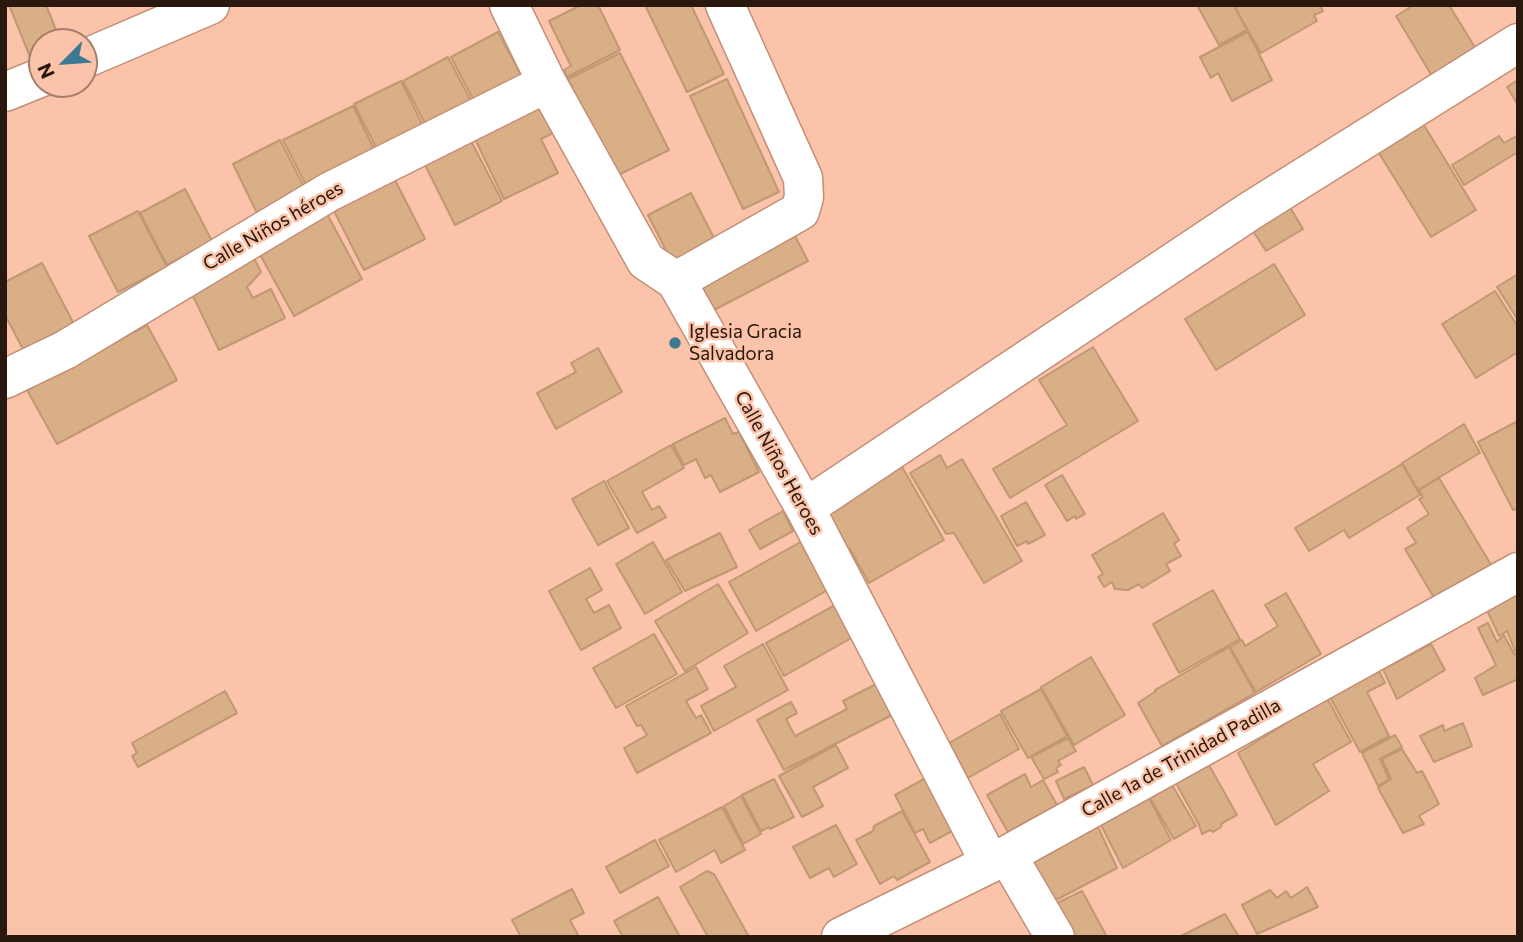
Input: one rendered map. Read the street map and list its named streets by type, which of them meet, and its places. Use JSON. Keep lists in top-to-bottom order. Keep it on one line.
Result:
{"streets":{"street":["Calle Niños héroes","Calle Niños Heroes","Calle 1a de Trinidad Padilla"]},"crossings":[["Calle Niños héroes","Calle Niños Heroes"],["Calle Niños Heroes","Calle 1a de Trinidad Padilla"]],"places":["Iglesia Gracia Salvadora"],"north":"bottom left"}
